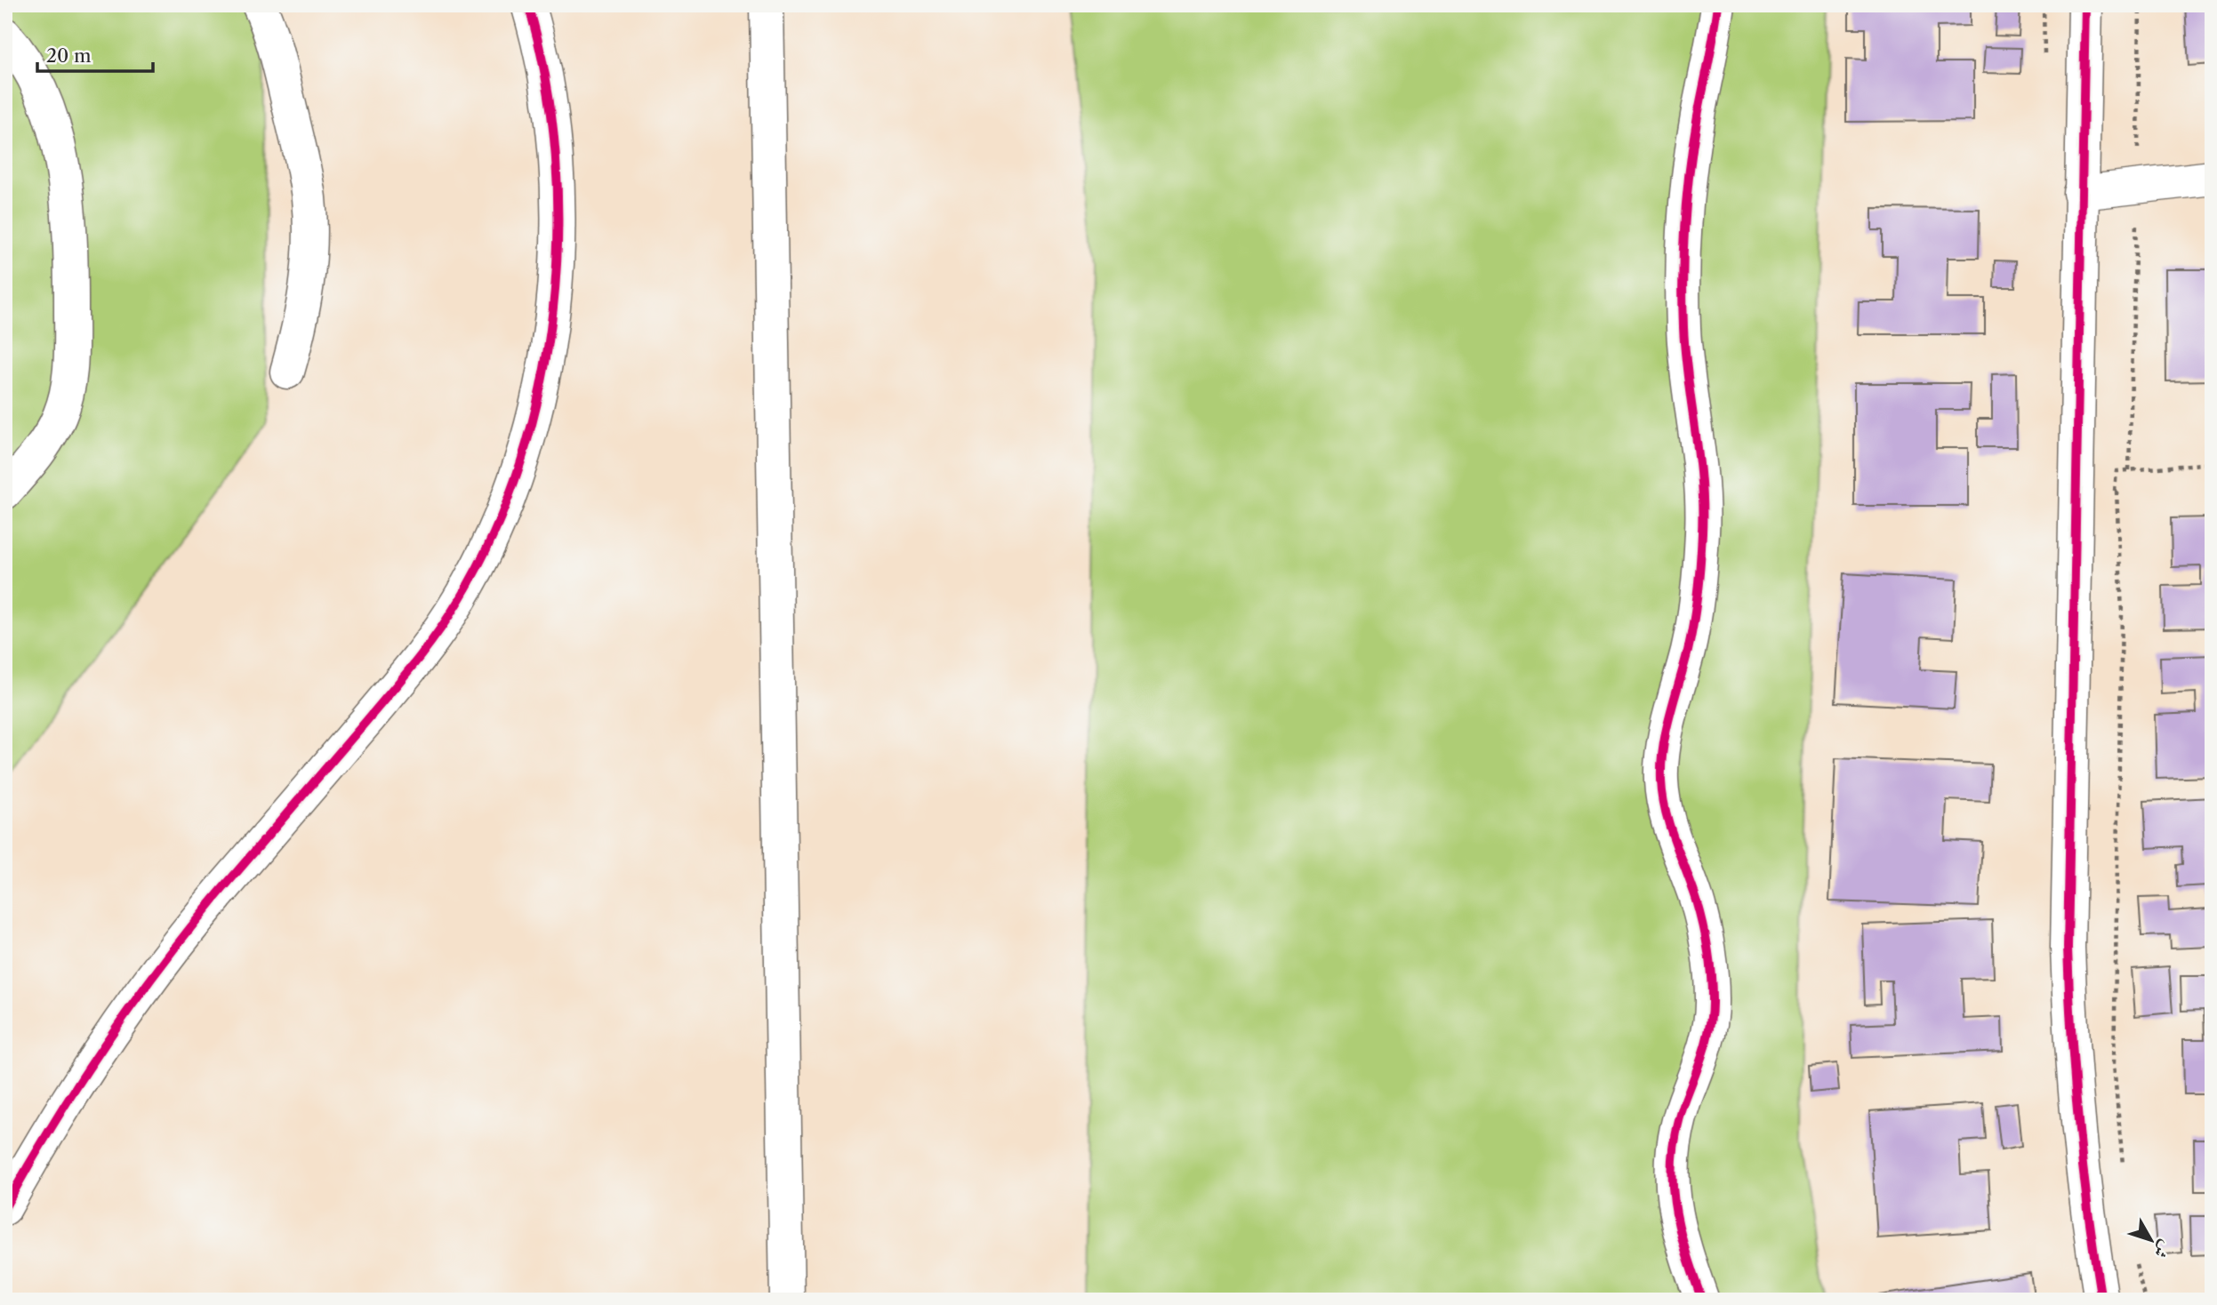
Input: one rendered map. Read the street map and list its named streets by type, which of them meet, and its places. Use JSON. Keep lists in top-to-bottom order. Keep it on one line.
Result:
{"scale_bar":"20 m","north":"bottom right"}
